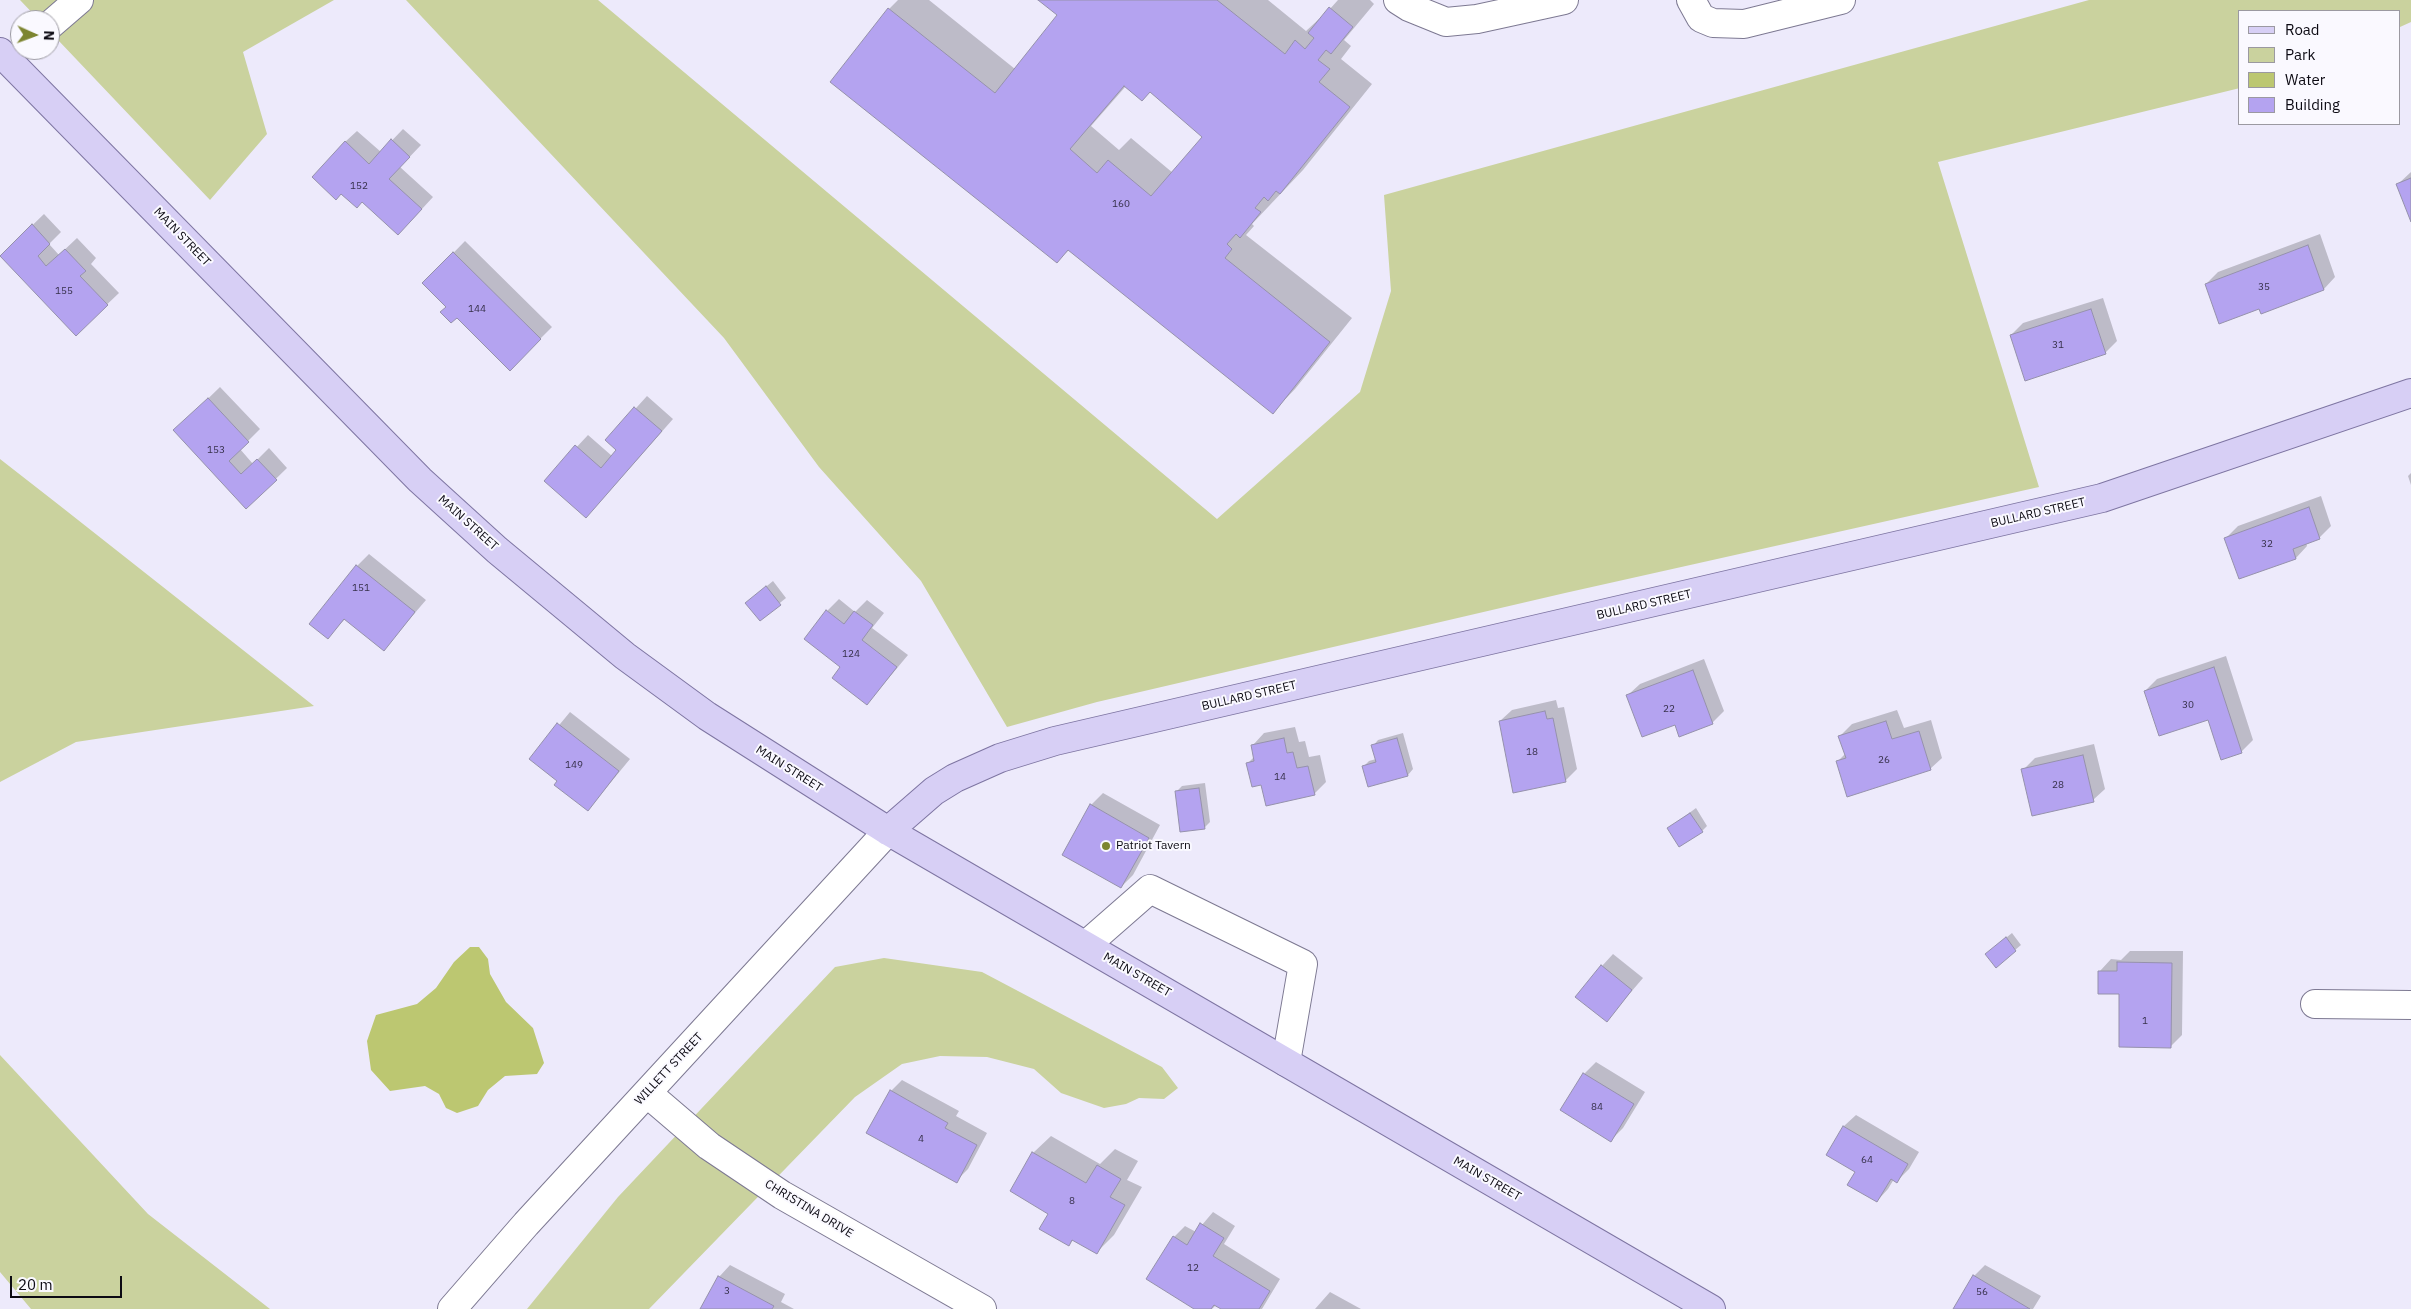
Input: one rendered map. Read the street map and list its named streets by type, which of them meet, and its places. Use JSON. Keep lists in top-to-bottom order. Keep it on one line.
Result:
{"streets":{"main road":["MAIN STREET","BULLARD STREET"],"street":["WILLETT STREET","CHRISTINA DRIVE"]},"crossings":[["MAIN STREET","BULLARD STREET"],["MAIN STREET","WILLETT STREET"],["BULLARD STREET","WILLETT STREET"],["WILLETT STREET","CHRISTINA DRIVE"]],"places":["Patriot Tavern"],"house_numbers":["152","160","35","155","144","31","153","32","151","124","30","22","18","26","149","14","28","1","84","4","64","8","12","3","56"],"legend":["Road","Park","Water","Building"],"scale_bar":"20 m","north":"right"}
